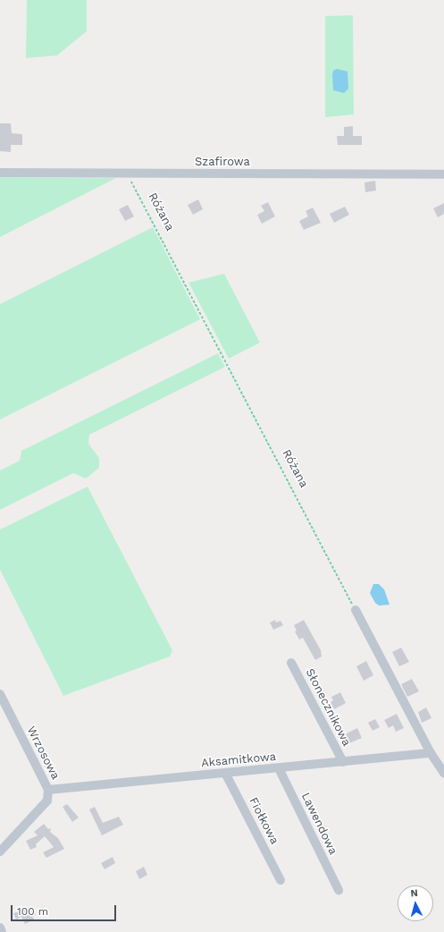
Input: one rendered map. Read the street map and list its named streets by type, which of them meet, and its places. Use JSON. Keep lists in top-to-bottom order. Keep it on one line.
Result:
{"streets":{"street":["Szafirowa","Słonecznikowa","Wrzosowa","Aksamitkowa","Fiołkowa","Lawendowa"],"path":["Różana"]},"crossings":[["Szafirowa","Różana"],["Słonecznikowa","Aksamitkowa"],["Wrzosowa","Aksamitkowa"],["Aksamitkowa","Fiołkowa"],["Aksamitkowa","Lawendowa"]],"scale_bar":"100 m","north":"top"}
